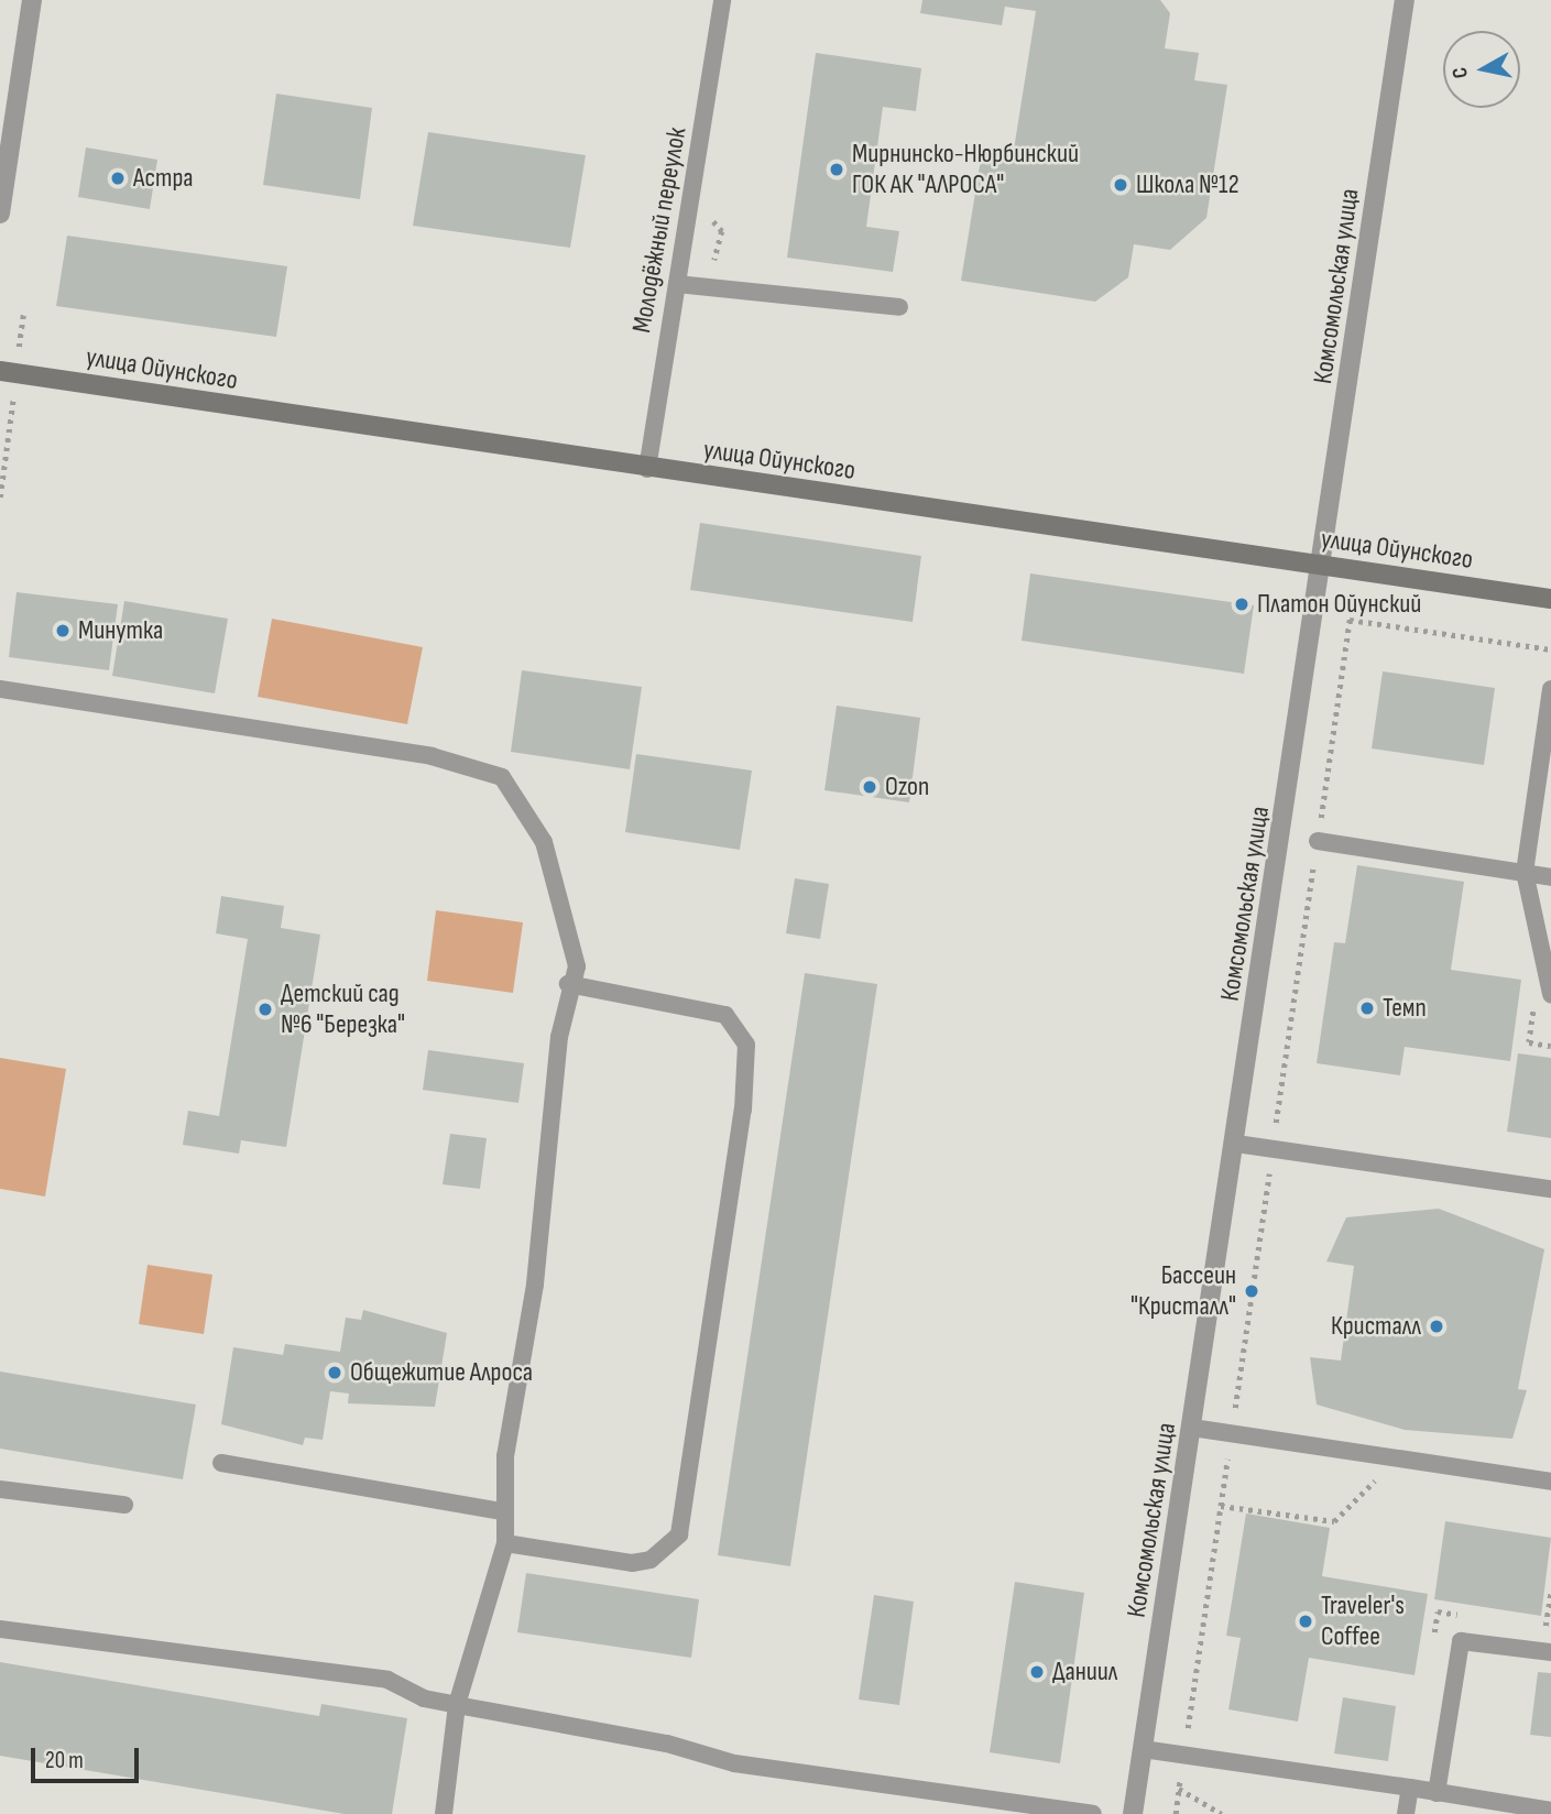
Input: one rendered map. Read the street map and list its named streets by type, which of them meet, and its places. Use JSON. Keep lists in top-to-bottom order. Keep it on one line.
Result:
{"streets":{"main road":["улица Ойунского"],"street":["Комсомольская улица"],"lane":["Молодёжный переулок"]},"crossings":[["Молодёжный переулок","улица Ойунского"],["Комсомольская улица","улица Ойунского"]],"places":["Мирнинско-Нюрбинский ГОК АК \"АЛРОСА\"","Астра","Школа №12","Платон Ойунский","Минутка","Ozon","Темп","Детский сад №6 \"Березка\"","Бассеин \"Кристалл\"","Кристалл","Общежитие Алроса","Traveler's Coffee","Даниил"],"scale_bar":"20 m","north":"left"}
